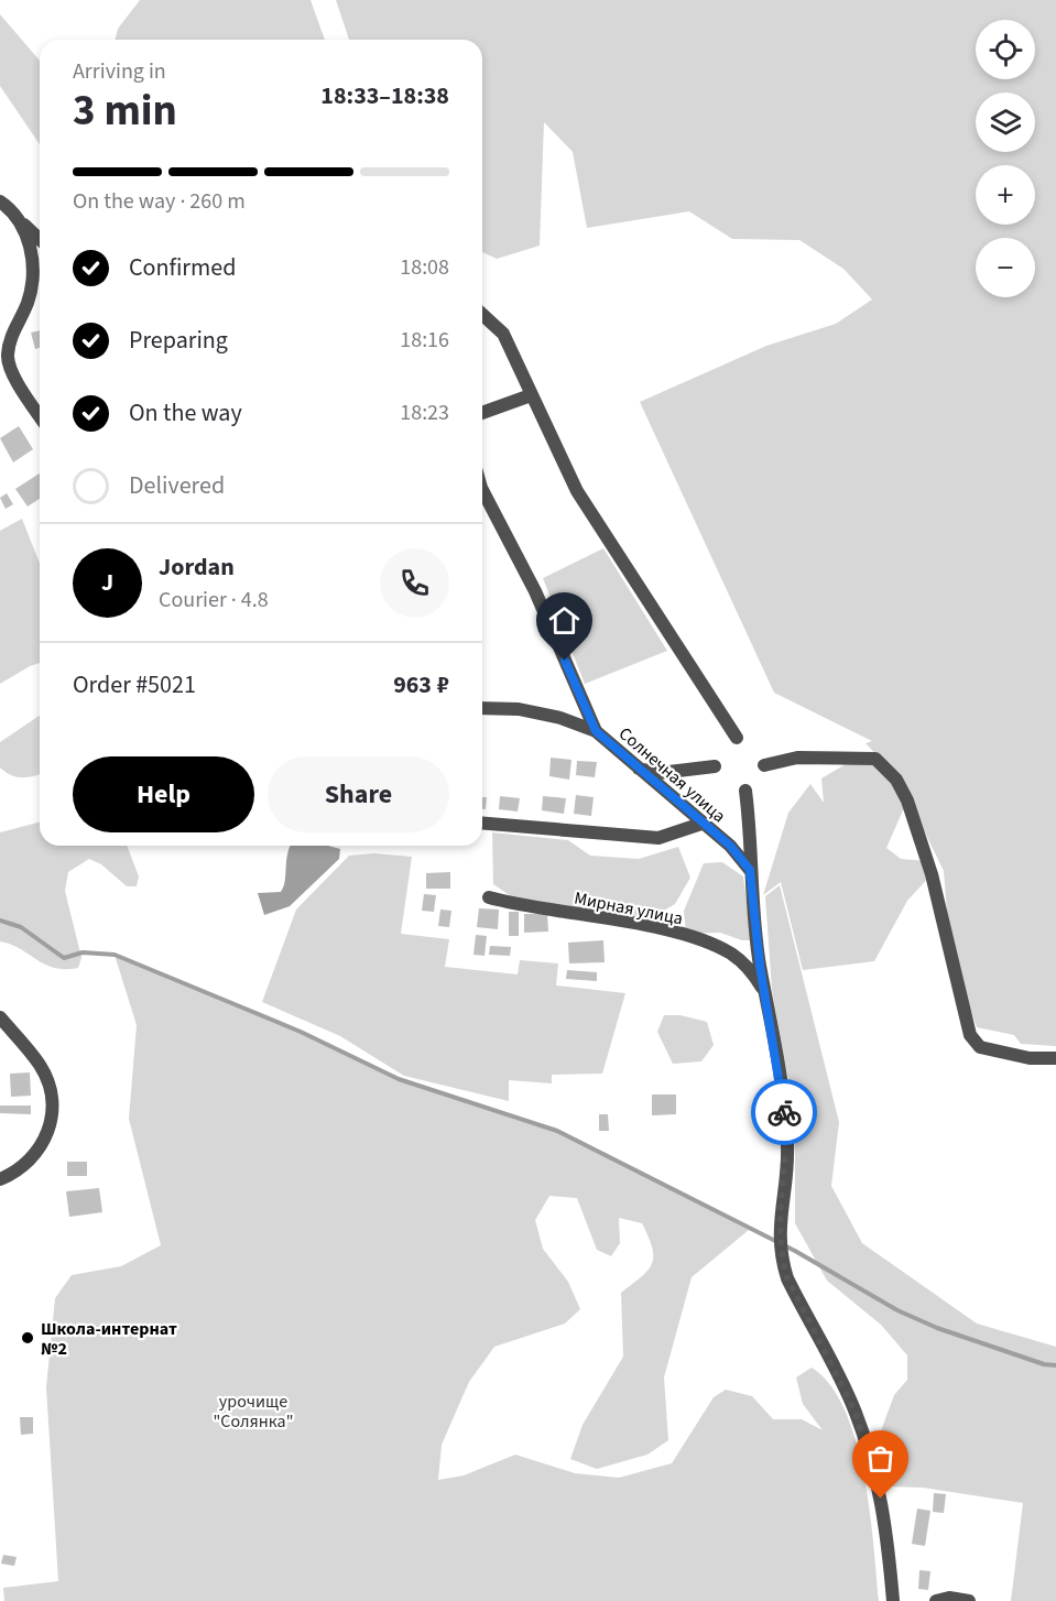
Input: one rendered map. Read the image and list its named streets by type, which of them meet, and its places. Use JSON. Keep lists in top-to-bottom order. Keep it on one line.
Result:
{"streets":{"street":["Солнечная улица","Мирная улица"]},"parks":["урочище \"Солянка\""],"places":["Школа-интернат №2"],"page":{"map_buttons":["+","−"],"heading":["3 min","Arriving in","18:33–18:38"],"panel":["Jordan","Courier · 4.8","Order #5021","963 ₽"],"bar":"On the way · 260 m","list":[["Confirmed","18:08"],["Preparing","18:16"],["On the way","18:23"],"Delivered"],"round":"J","buttons":["Help","Share"]}}
